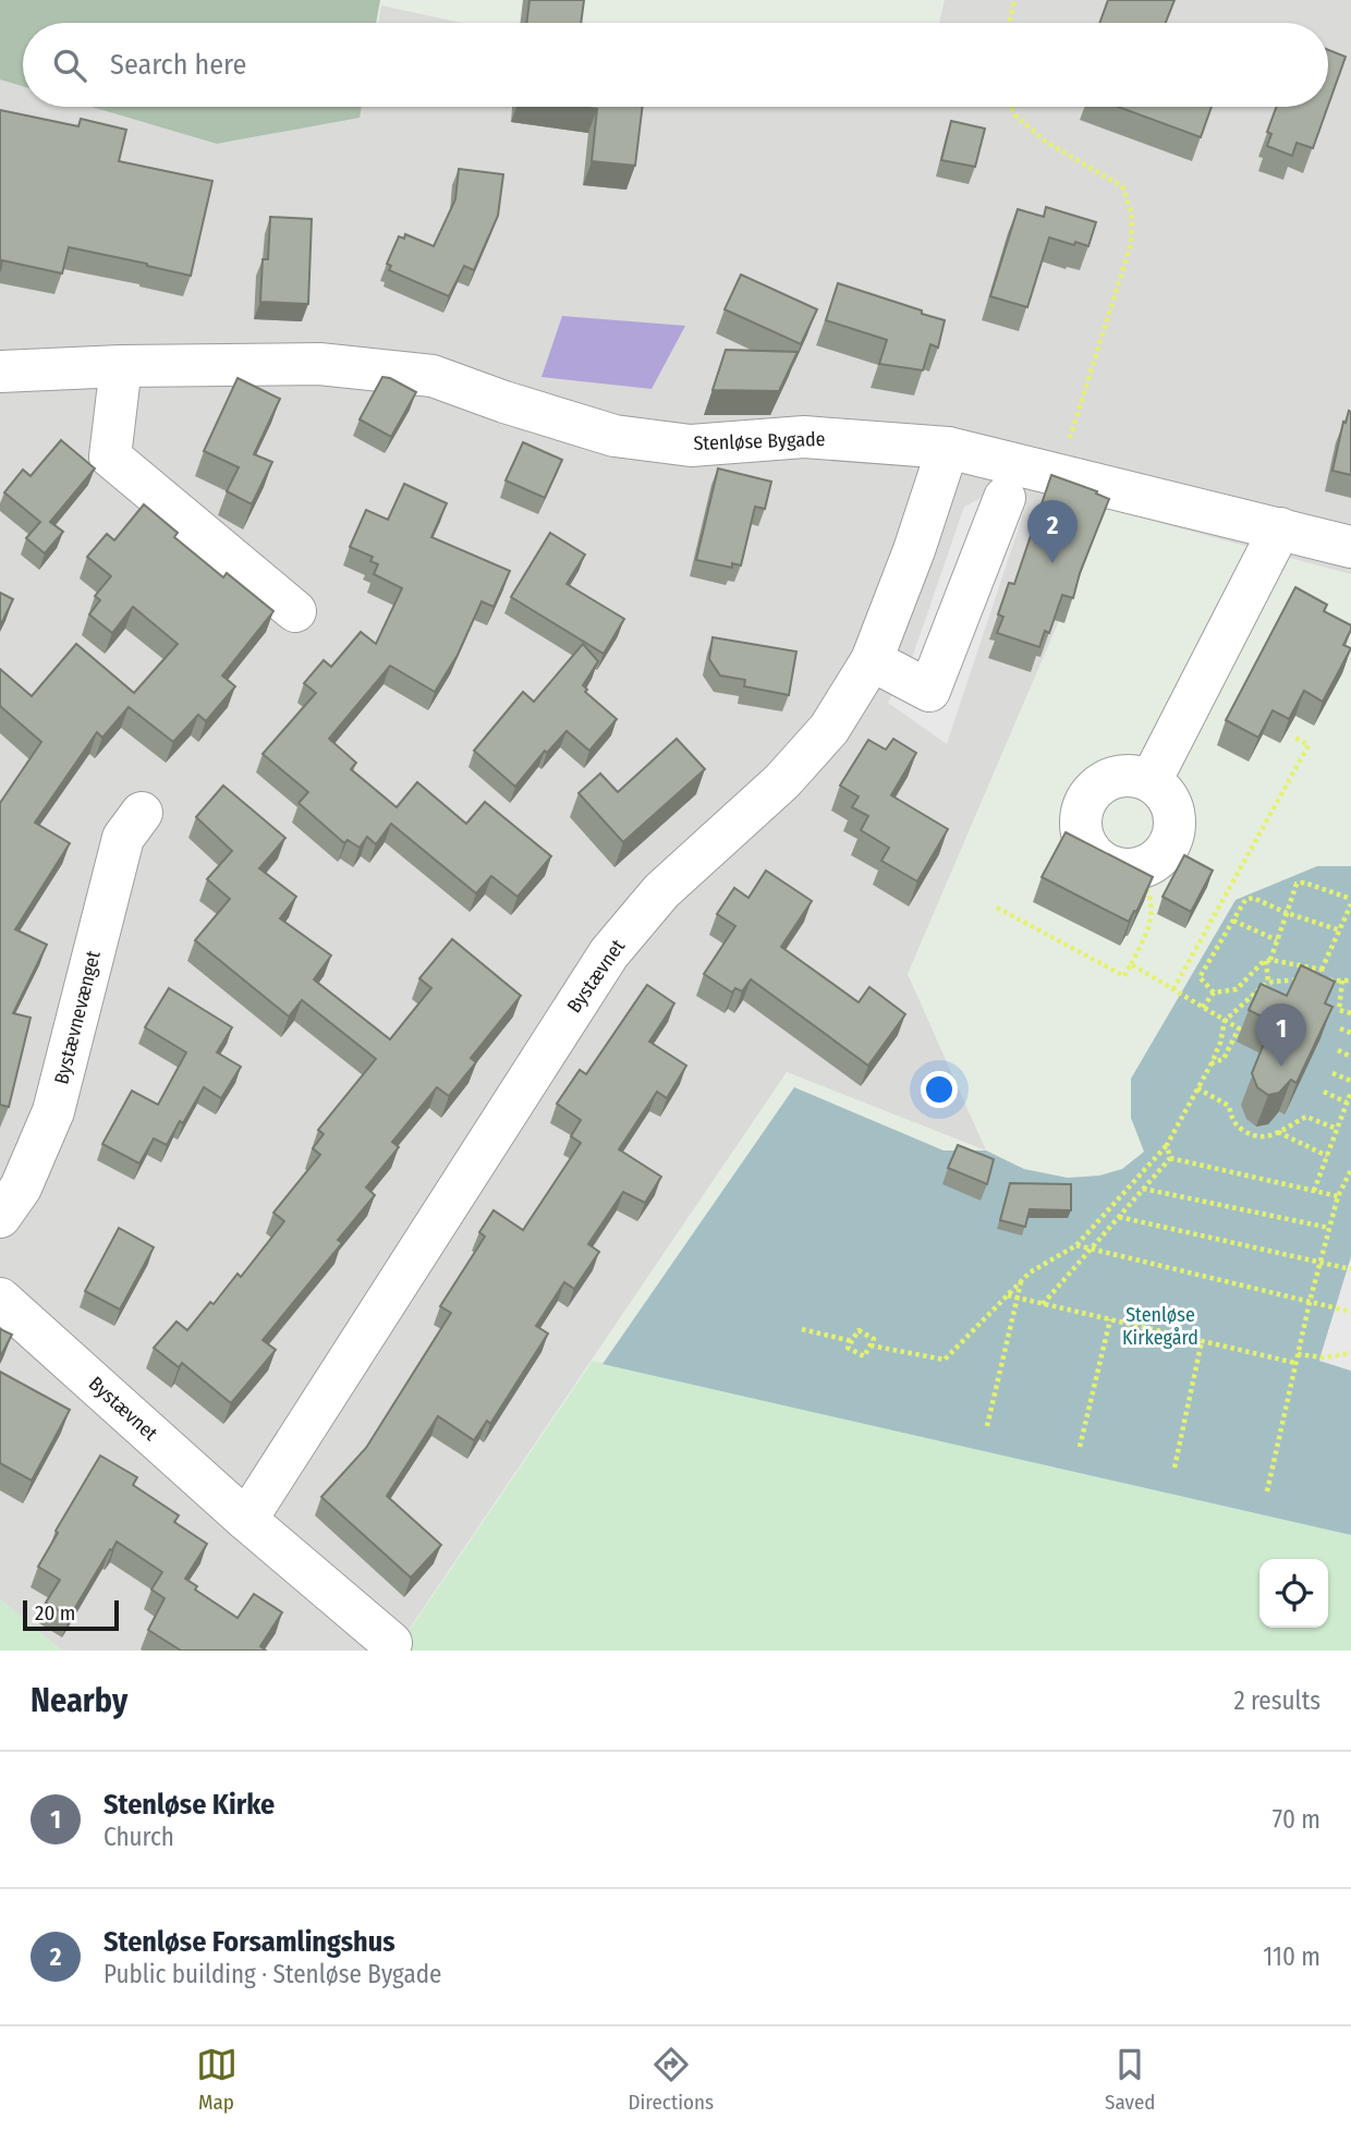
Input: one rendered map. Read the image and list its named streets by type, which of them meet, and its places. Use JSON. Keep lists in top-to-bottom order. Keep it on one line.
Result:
{"streets":{"street":["Stenløse Bygade","Bystævnet","Bystævnevænget"]},"crossings":[["Stenløse Bygade","Bystævnet"]],"parks":["Stenløse Kirkegård"],"scale_bar":"20 m","page":{"search":"Search here","pins":["2","1"],"scale":"20 m","heading":["Nearby","2 results"],"list":[{"mark":"1","name":"Stenløse Kirke","note":"Church","value":"70 m"},{"mark":"2","name":"Stenløse Forsamlingshus","note":"Public building · Stenløse Bygade","value":"110 m"}],"nav":["Map","Directions","Saved"]}}
